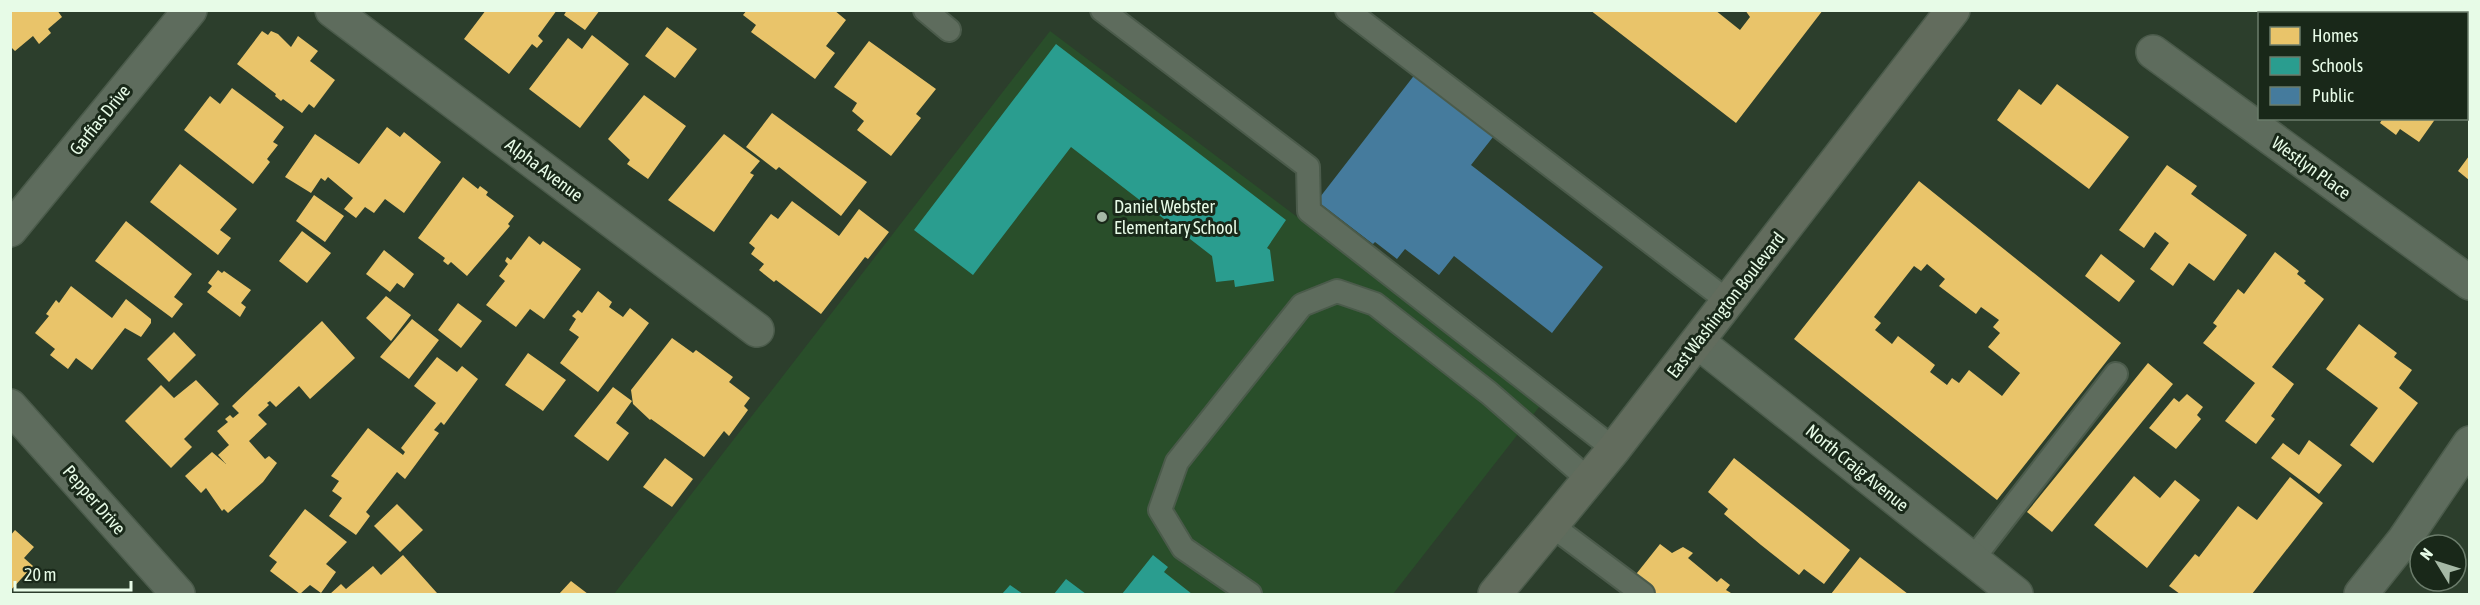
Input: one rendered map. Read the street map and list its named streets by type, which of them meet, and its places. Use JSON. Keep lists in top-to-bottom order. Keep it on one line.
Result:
{"streets":{"main road":["East Washington Boulevard"],"street":["Garfias Drive","Westlyn Place","Alpha Avenue","North Craig Avenue","Pepper Drive"]},"crossings":[["East Washington Boulevard","North Craig Avenue"]],"places":["Daniel Webster Elementary School"],"legend":["Homes","Schools","Public"],"scale_bar":"20 m","north":"top left"}
